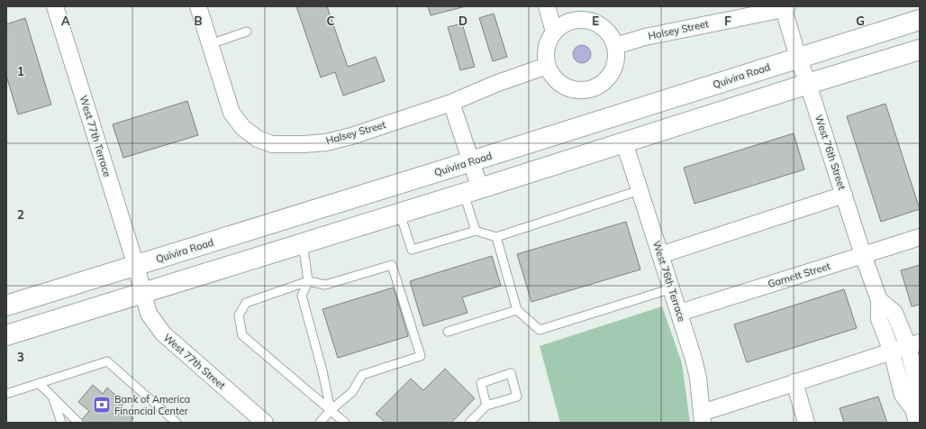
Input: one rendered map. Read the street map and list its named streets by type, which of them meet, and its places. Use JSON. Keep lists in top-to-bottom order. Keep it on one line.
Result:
{"streets":{"main road":["Quivira Road"],"street":["Halsey Street","West 77th Terrace","West 76th Street","Garnett Street","West 76th Terrace","West 77th Street"]},"crossings":[["Halsey Street","West 76th Street"],["Quivira Road","West 77th Terrace"],["Quivira Road","West 76th Street"],["Quivira Road","West 77th Street"],["West 77th Terrace","West 77th Street"],["West 76th Street","Garnett Street"],["Garnett Street","West 76th Terrace"]],"places":{"bank":["Bank of America Financial Center"]},"grid":{"columns":["A","B","C","D","E","F","G"],"rows":["1","2","3"]}}
